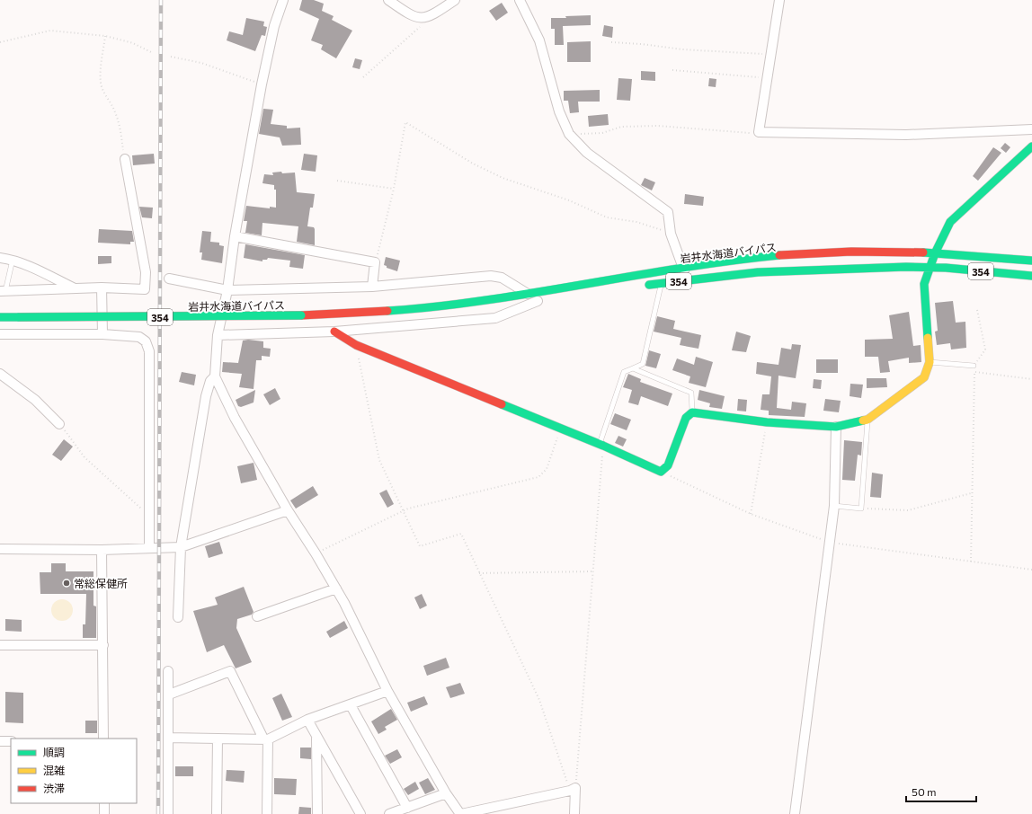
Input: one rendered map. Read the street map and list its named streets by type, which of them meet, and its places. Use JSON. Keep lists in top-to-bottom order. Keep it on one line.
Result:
{"streets":{"main road":["岩井水海道バイパス","354"]},"places":["常総保健所"],"legend":["順調","混雑","渋滞"],"scale_bar":"50 m"}
